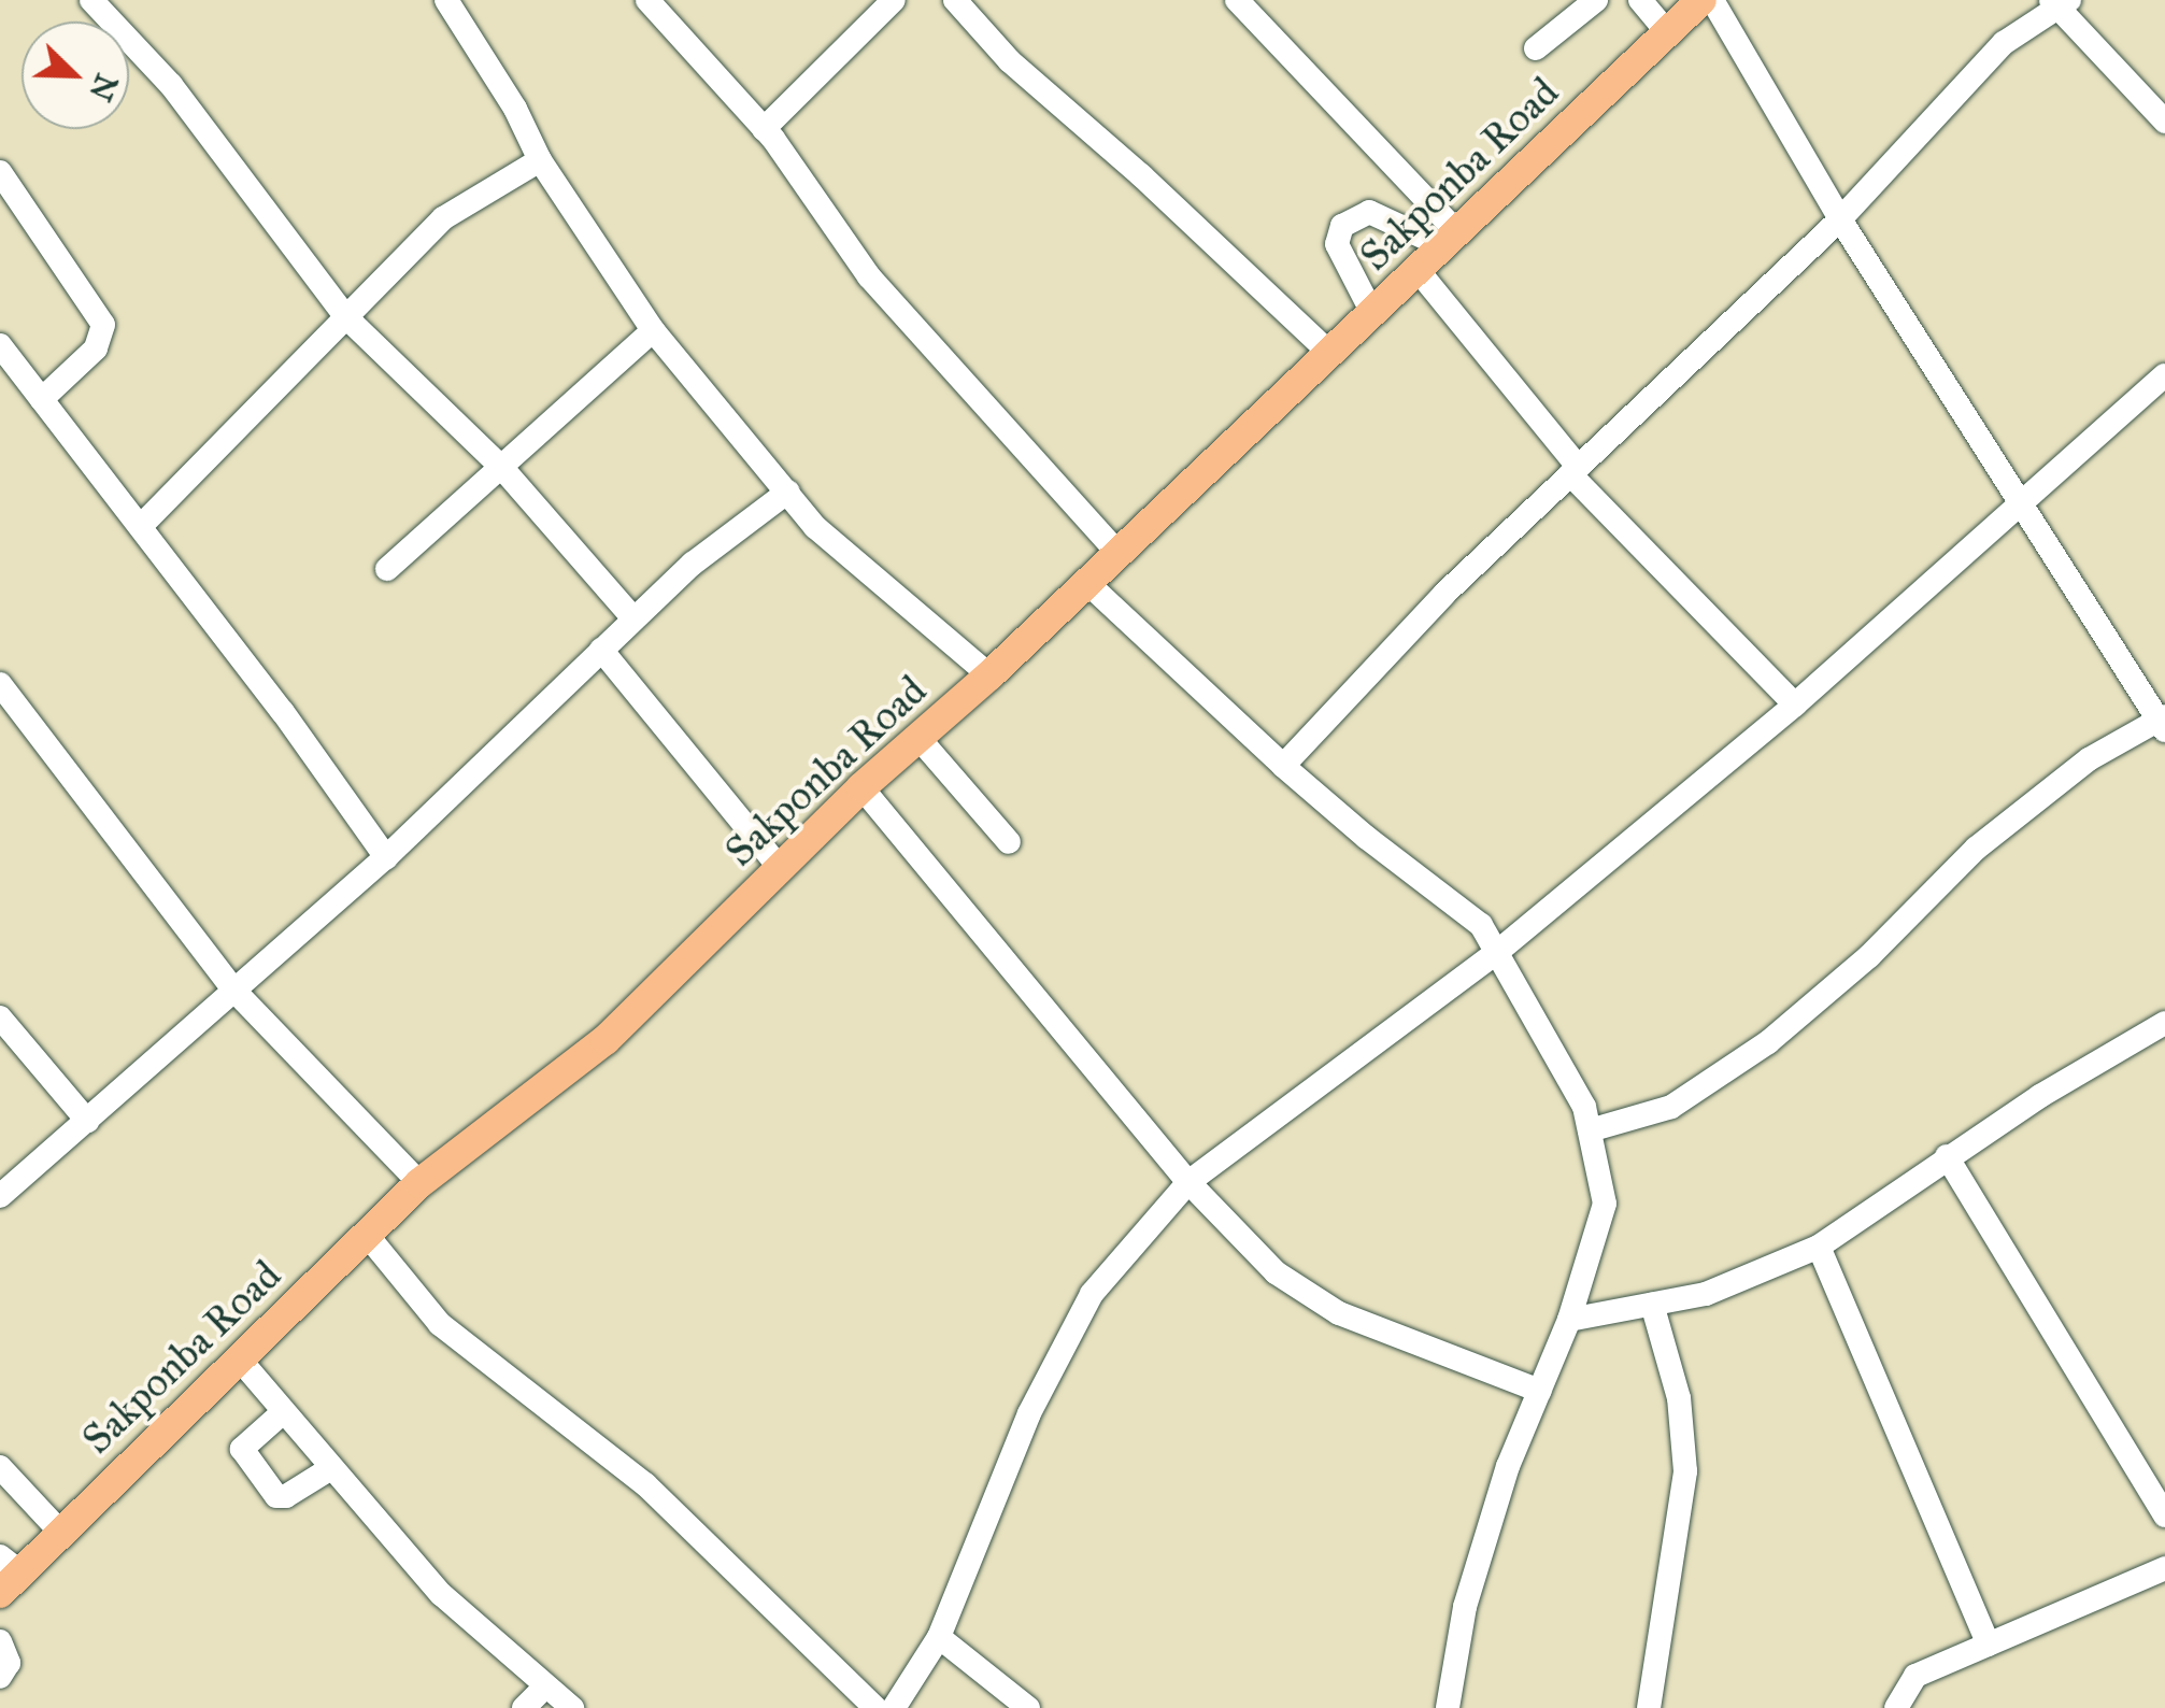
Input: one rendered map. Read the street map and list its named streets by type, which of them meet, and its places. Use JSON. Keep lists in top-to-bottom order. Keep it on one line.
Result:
{"streets":{"main road":["Sakponba Road"]},"north":"bottom right"}
